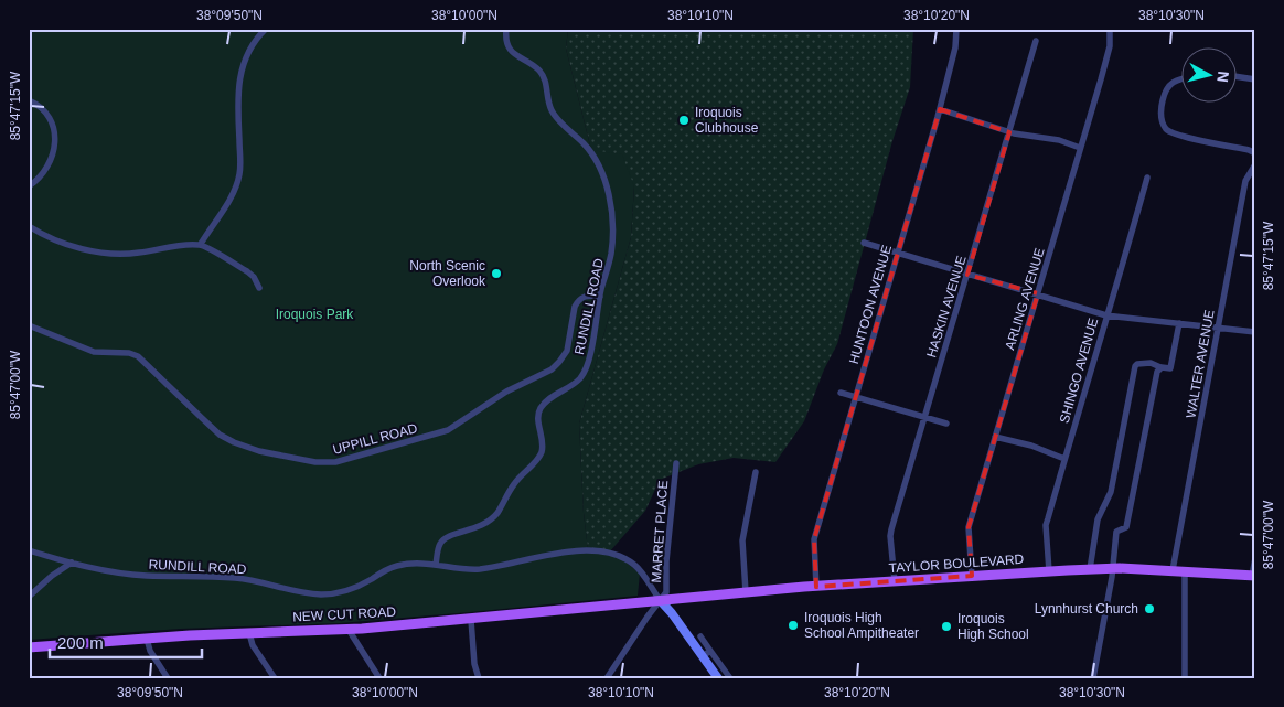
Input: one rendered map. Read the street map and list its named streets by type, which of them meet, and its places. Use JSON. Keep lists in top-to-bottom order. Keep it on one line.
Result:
{"streets":{"main road":["TAYLOR BOULEVARD","NEW CUT ROAD"],"street":["ARLING AVENUE","HUNTOON AVENUE","RUNDILL ROAD","HASKIN AVENUE","WALTER AVENUE","SHINGO AVENUE","UPPILL ROAD","MARRET PLACE"]},"crossings":[["ARLING AVENUE","TAYLOR BOULEVARD"],["HUNTOON AVENUE","TAYLOR BOULEVARD"],["RUNDILL ROAD","UPPILL ROAD"],["HASKIN AVENUE","TAYLOR BOULEVARD"],["WALTER AVENUE","TAYLOR BOULEVARD"],["SHINGO AVENUE","TAYLOR BOULEVARD"],["MARRET PLACE","TAYLOR BOULEVARD"],["MARRET PLACE","NEW CUT ROAD"],["TAYLOR BOULEVARD","NEW CUT ROAD"]],"parks":["Iroquois Park"],"places":["Iroquois Clubhouse","North Scenic Overlook","Lynnhurst Church","Iroquois High School Ampitheater","Iroquois High School"],"scale_bar":"200 m","north":"right","coordinates":["38°09'50\"N","38°10'00\"N","38°10'10\"N","38°10'20\"N","38°10'30\"N","85°47'15\"W","85°47'00\"W"]}
